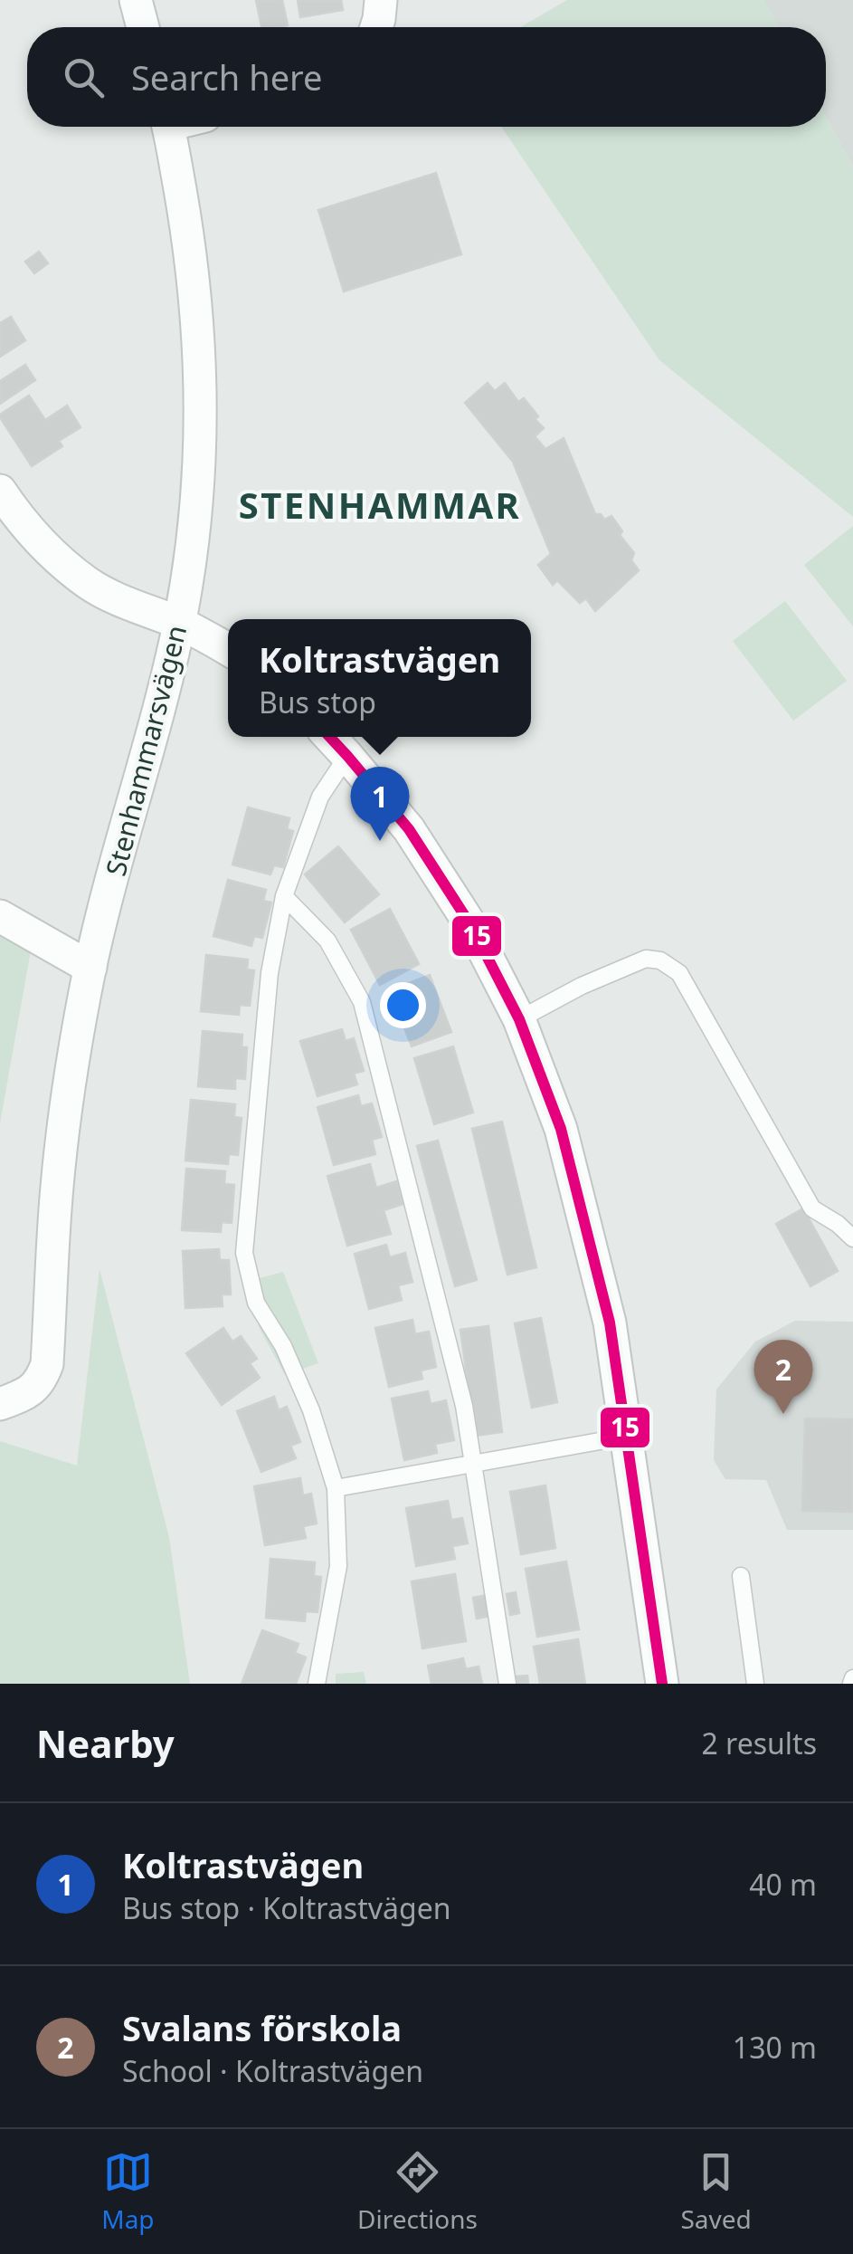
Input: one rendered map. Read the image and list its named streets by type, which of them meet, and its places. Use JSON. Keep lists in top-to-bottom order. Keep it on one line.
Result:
{"streets":{"street":["Stenhammarsvägen"]},"districts":["STENHAMMAR"],"lines":["transit line 15"],"page":{"search":"Search here","popup":["Koltrastvägen","Bus stop"],"pins":["1","2"],"heading":["Nearby","2 results"],"list":[{"mark":"1","name":"Koltrastvägen","note":"Bus stop · Koltrastvägen","value":"40 m"},{"mark":"2","name":"Svalans förskola","note":"School · Koltrastvägen","value":"130 m"}],"nav":["Map","Directions","Saved"]}}
